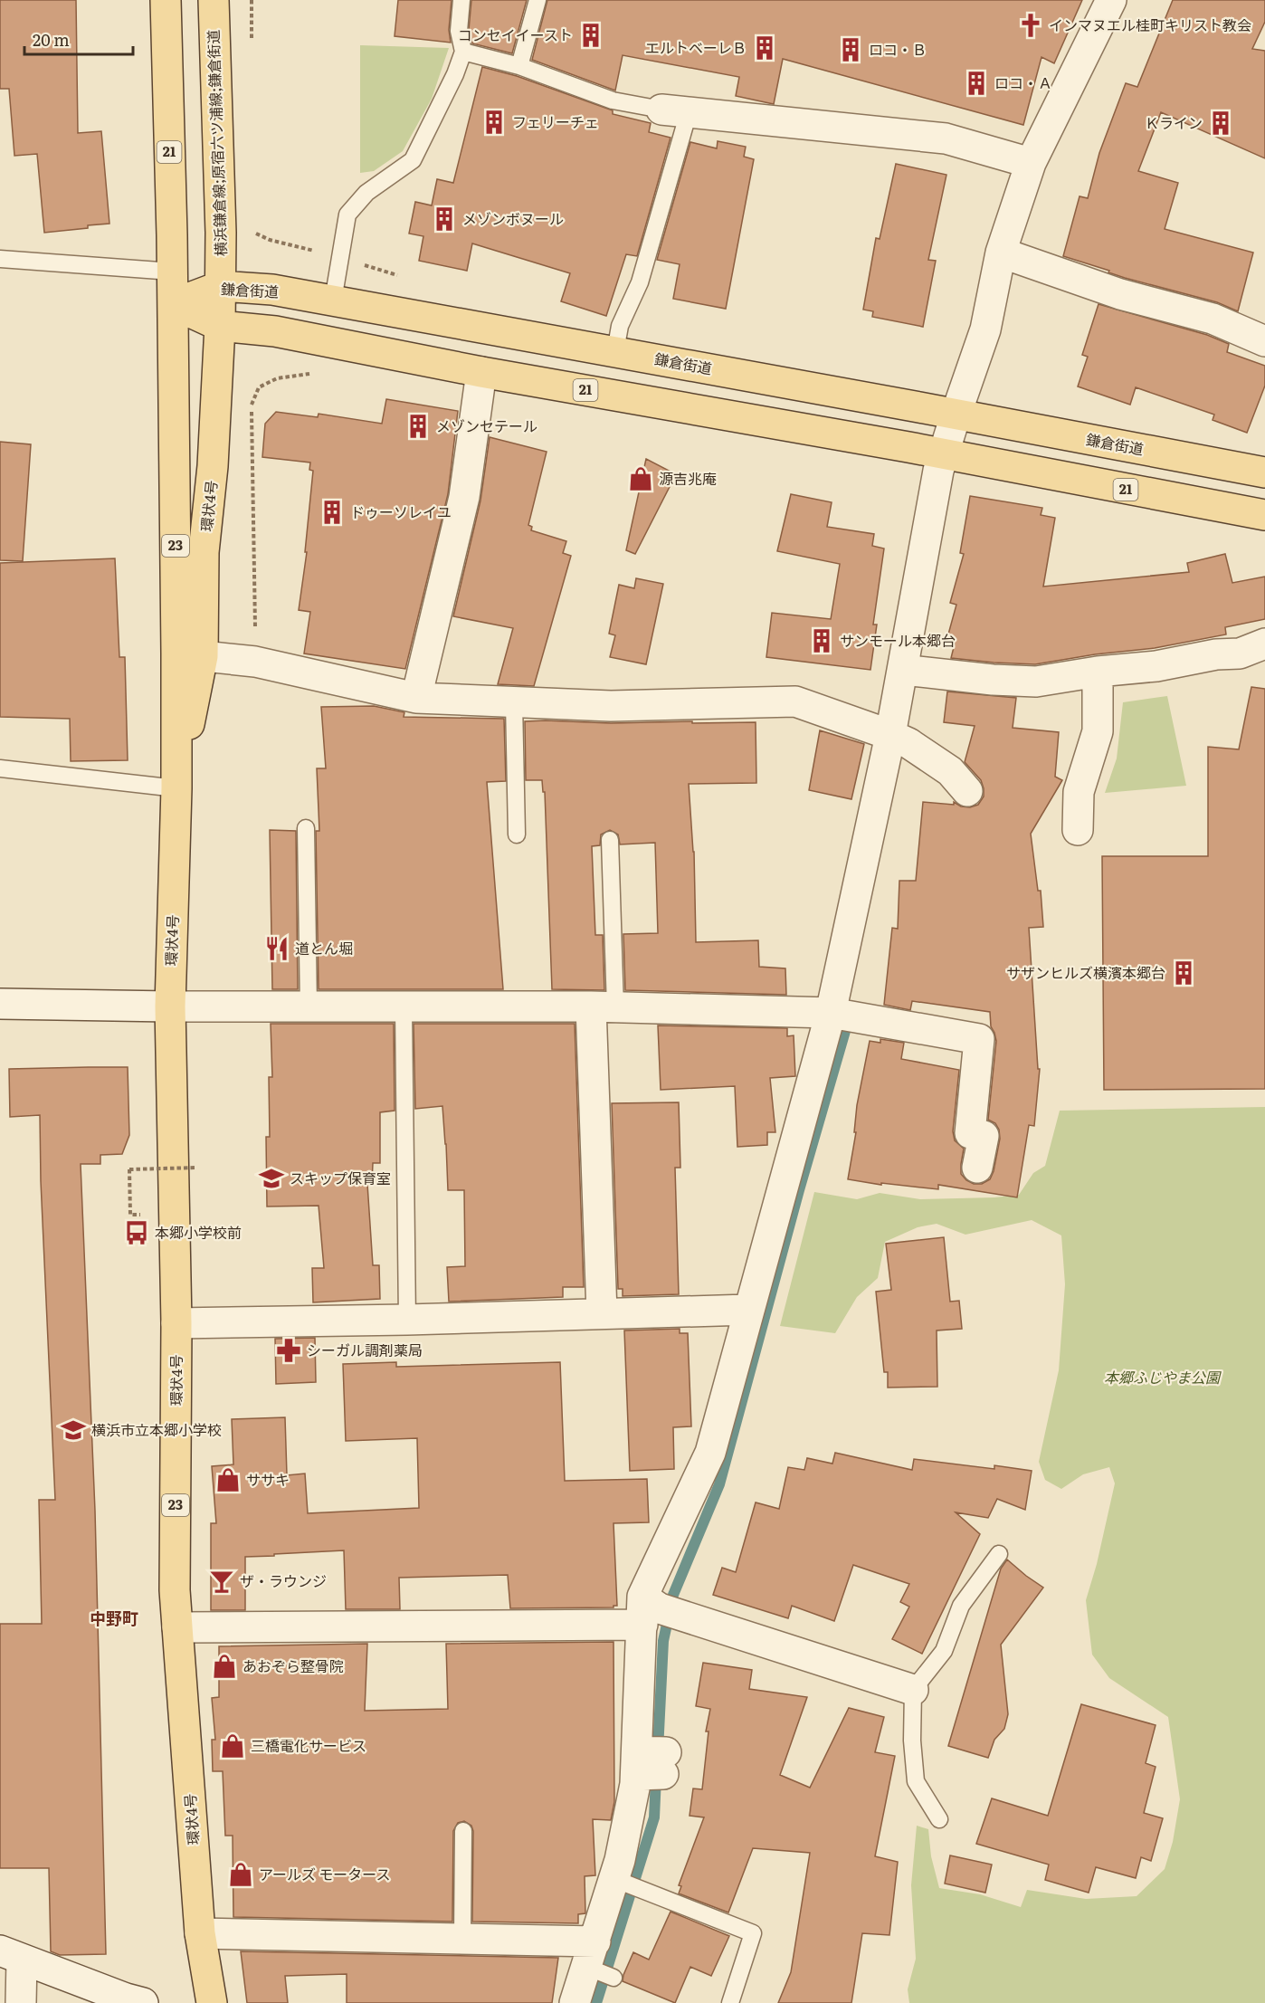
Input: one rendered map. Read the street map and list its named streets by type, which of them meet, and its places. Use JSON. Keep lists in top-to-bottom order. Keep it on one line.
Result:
{"streets":{"main road":["横浜鎌倉線;原宿六ツ浦線;鎌倉街道","21","鎌倉街道","環状4号","23"]},"crossings":[["横浜鎌倉線;原宿六ツ浦線;鎌倉街道","鎌倉街道"],["横浜鎌倉線;原宿六ツ浦線;鎌倉街道","環状4号"],["21","鎌倉街道"],["21","環状4号"],["鎌倉街道","環状4号"]],"districts":["中野町"],"parks":["本郷ふじやま公園"],"places":{"church":["インマヌエル桂町キリスト教会"],"building":["コンセイイースト","エルトベーレＢ","ロコ・Ｂ","ロコ・Ａ","フェリーチェ","Ｋライン","メゾンボヌール","メゾンセテール","ドゥーソレイユ","サンモール本郷台","サザンヒルズ横濱本郷台"],"shop":["源吉兆庵","ササキ","あおぞら整骨院","三橋電化サービス","アールズ モータース"],"restaurant":["道とん堀"],"school or university":["スキップ保育室","横浜市立本郷小学校"],"bus stop":["本郷小学校前"],"pharmacy":["シーガル調剤薬局"],"bar":["ザ・ラウンジ"]},"scale_bar":"20 m"}
